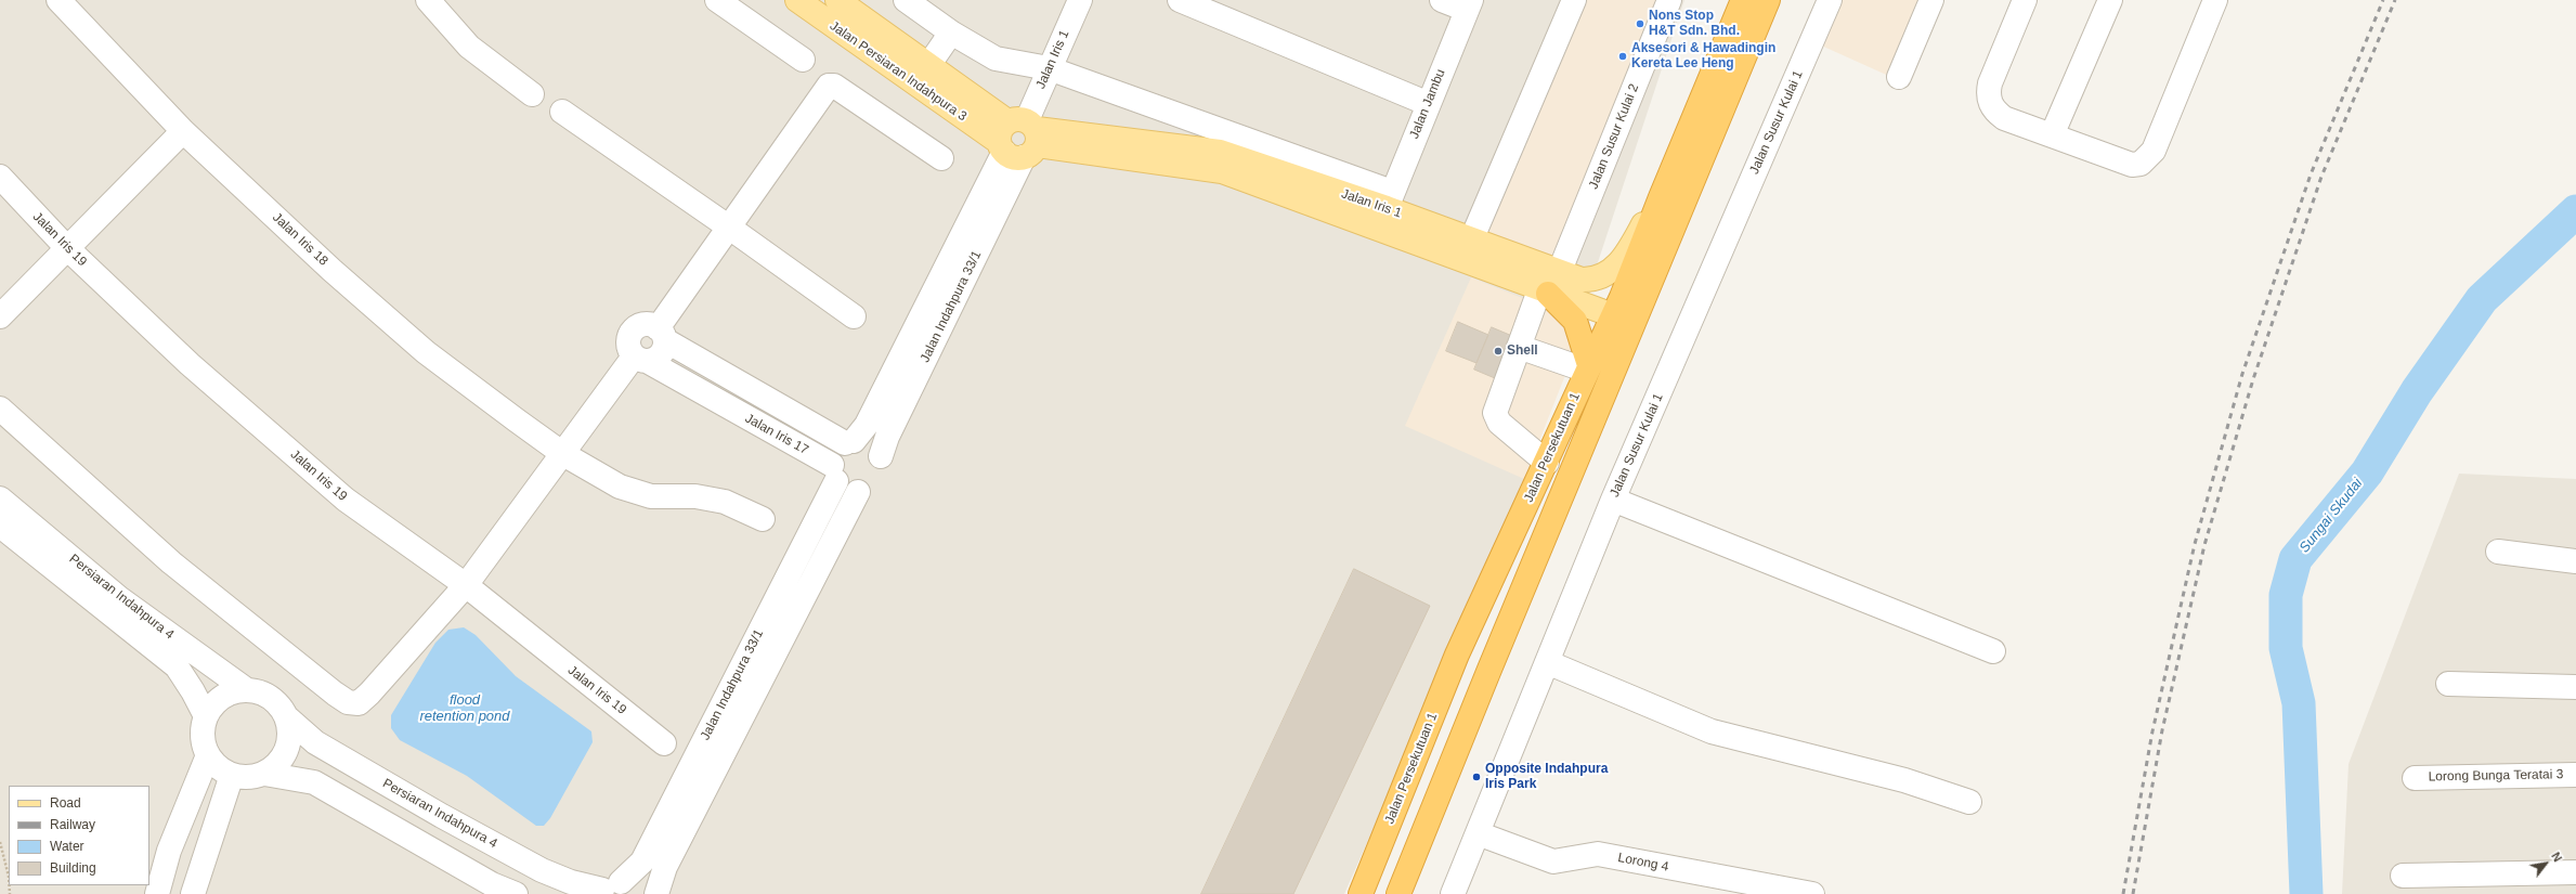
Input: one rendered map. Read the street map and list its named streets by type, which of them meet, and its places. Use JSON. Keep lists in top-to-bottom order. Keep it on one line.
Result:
{"streets":{"highway":["Jalan Persekutuan 1"],"main road":["Jalan Iris 1","Jalan Persiaran Indahpura 3"],"street":["Jalan Jambu","Jalan Susur Kulai 1","Jalan Susur Kulai 2","Jalan Iris 19","Jalan Iris 18","Jalan Indahpura 33/1","Jalan Iris 17","Persiaran Indahpura 4","Lorong Bunga Teratai 3","Lorong 4"]},"crossings":[["Jalan Iris 1","Jalan Persiaran Indahpura 3"],["Jalan Iris 1","Jalan Jambu"],["Jalan Iris 1","Jalan Susur Kulai 2"],["Jalan Iris 1","Jalan Indahpura 33/1"],["Jalan Iris 1","Jalan Persekutuan 1"],["Jalan Persiaran Indahpura 3","Jalan Indahpura 33/1"],["Jalan Susur Kulai 1","Lorong 4"],["Jalan Indahpura 33/1","Jalan Iris 17"],["Jalan Indahpura 33/1","Persiaran Indahpura 4"]],"water":["Sungai Skudai","flood retention pond"],"places":["Nons Stop H&T Sdn. Bhd.","Aksesori & Hawadingin Kereta Lee Heng","Shell","Opposite Indahpura Iris Park"],"legend":["Road","Railway","Water","Building"],"north":"top right"}
